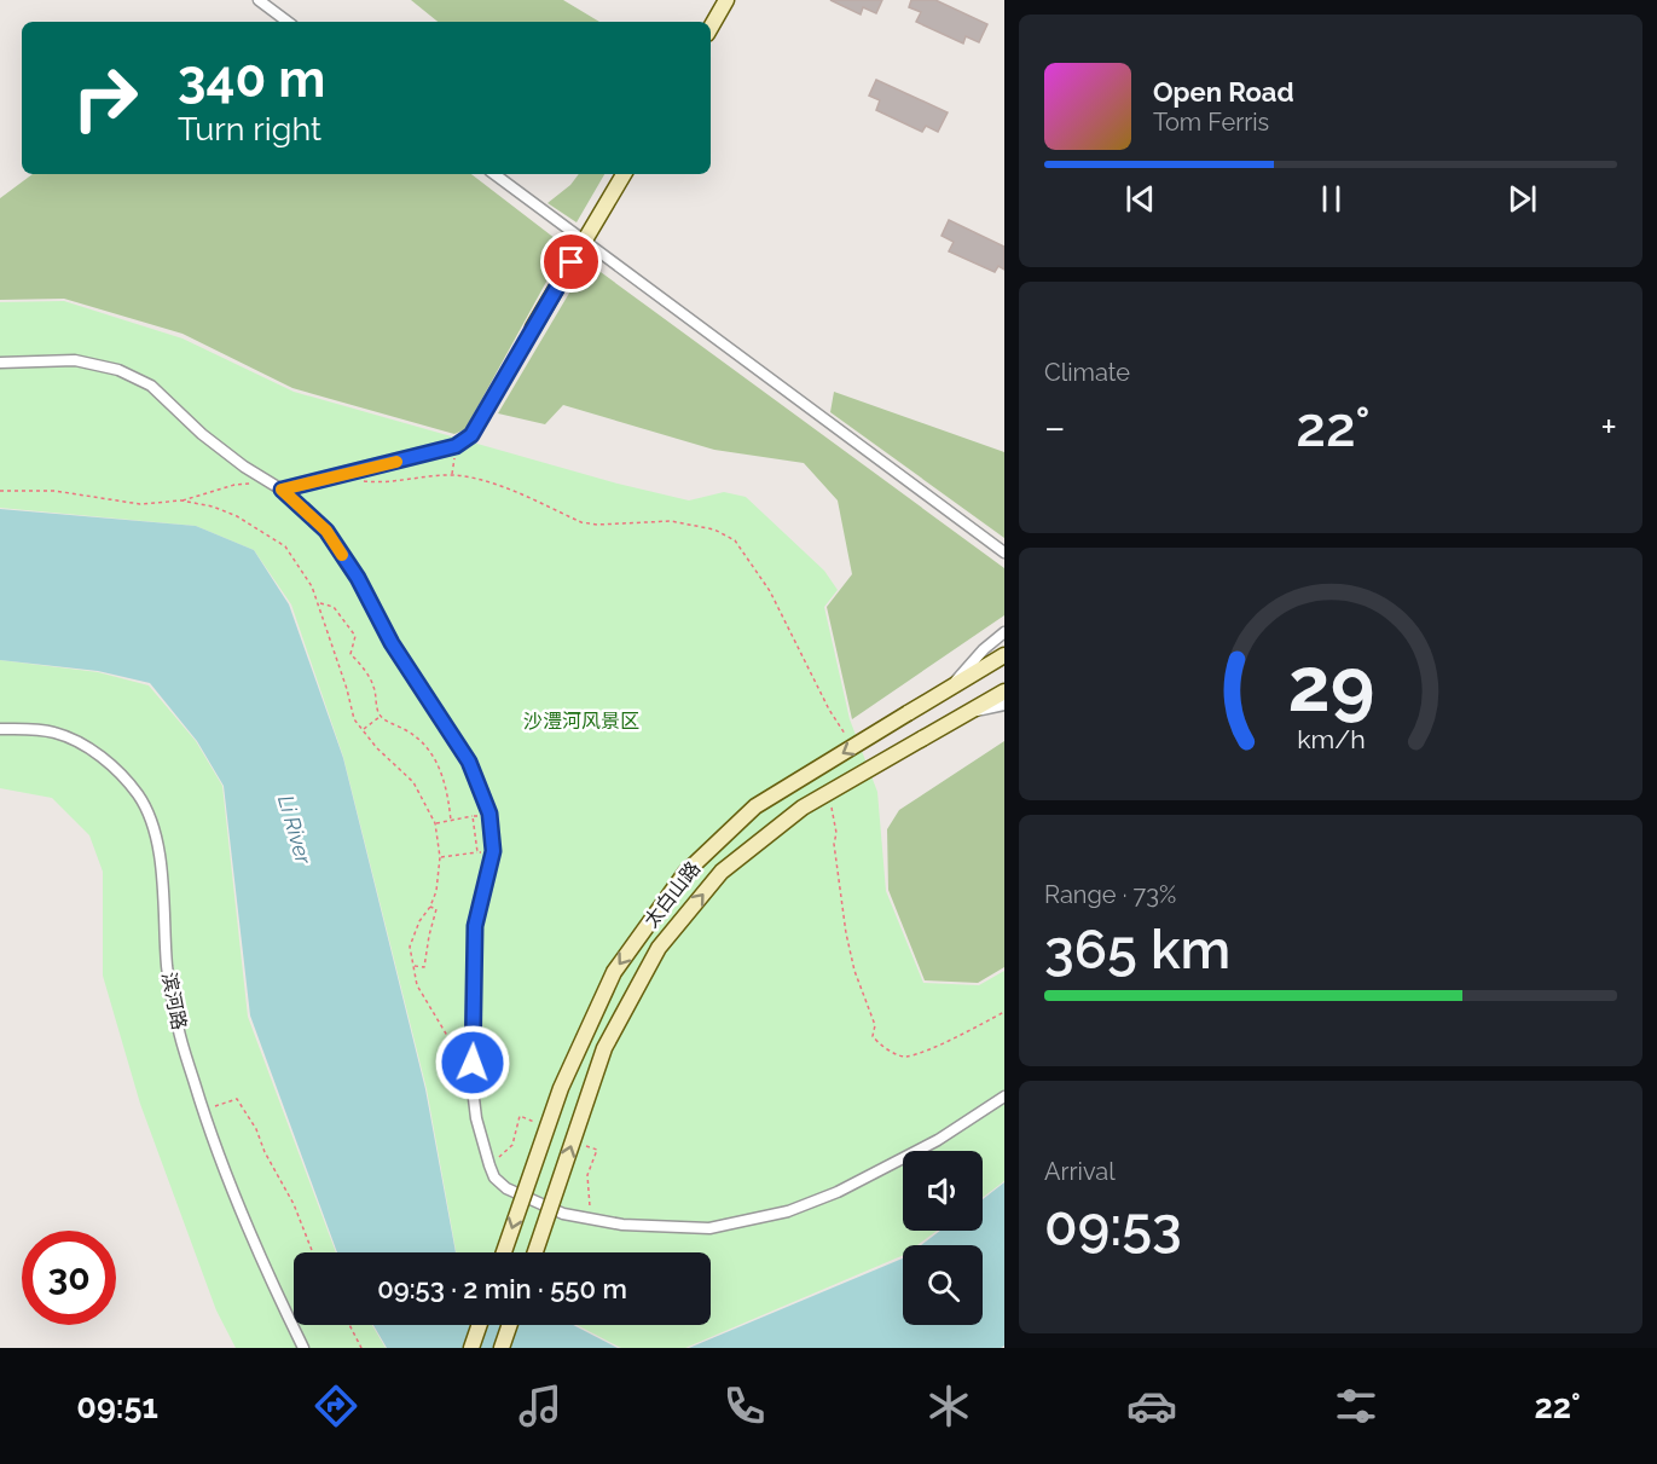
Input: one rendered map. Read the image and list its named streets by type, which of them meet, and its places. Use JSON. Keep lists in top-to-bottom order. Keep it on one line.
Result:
{"streets":{"main road":["太白山路"],"street":["滨河路"]},"water":["Li River"],"parks":["沙澧河风景区"],"page":{"turn":["340 m","Turn right"],"song":["Open Road","Tom Ferris"],"tile":["Climate",["Range · 73%","365 km"],["Arrival","09:53"]],"heat":["−","22°","+"],"limit":"30","trip":"09:53 · 2 min · 550 m","tabs":["09:51","22°"],"gauge":["29","km/h"]}}
